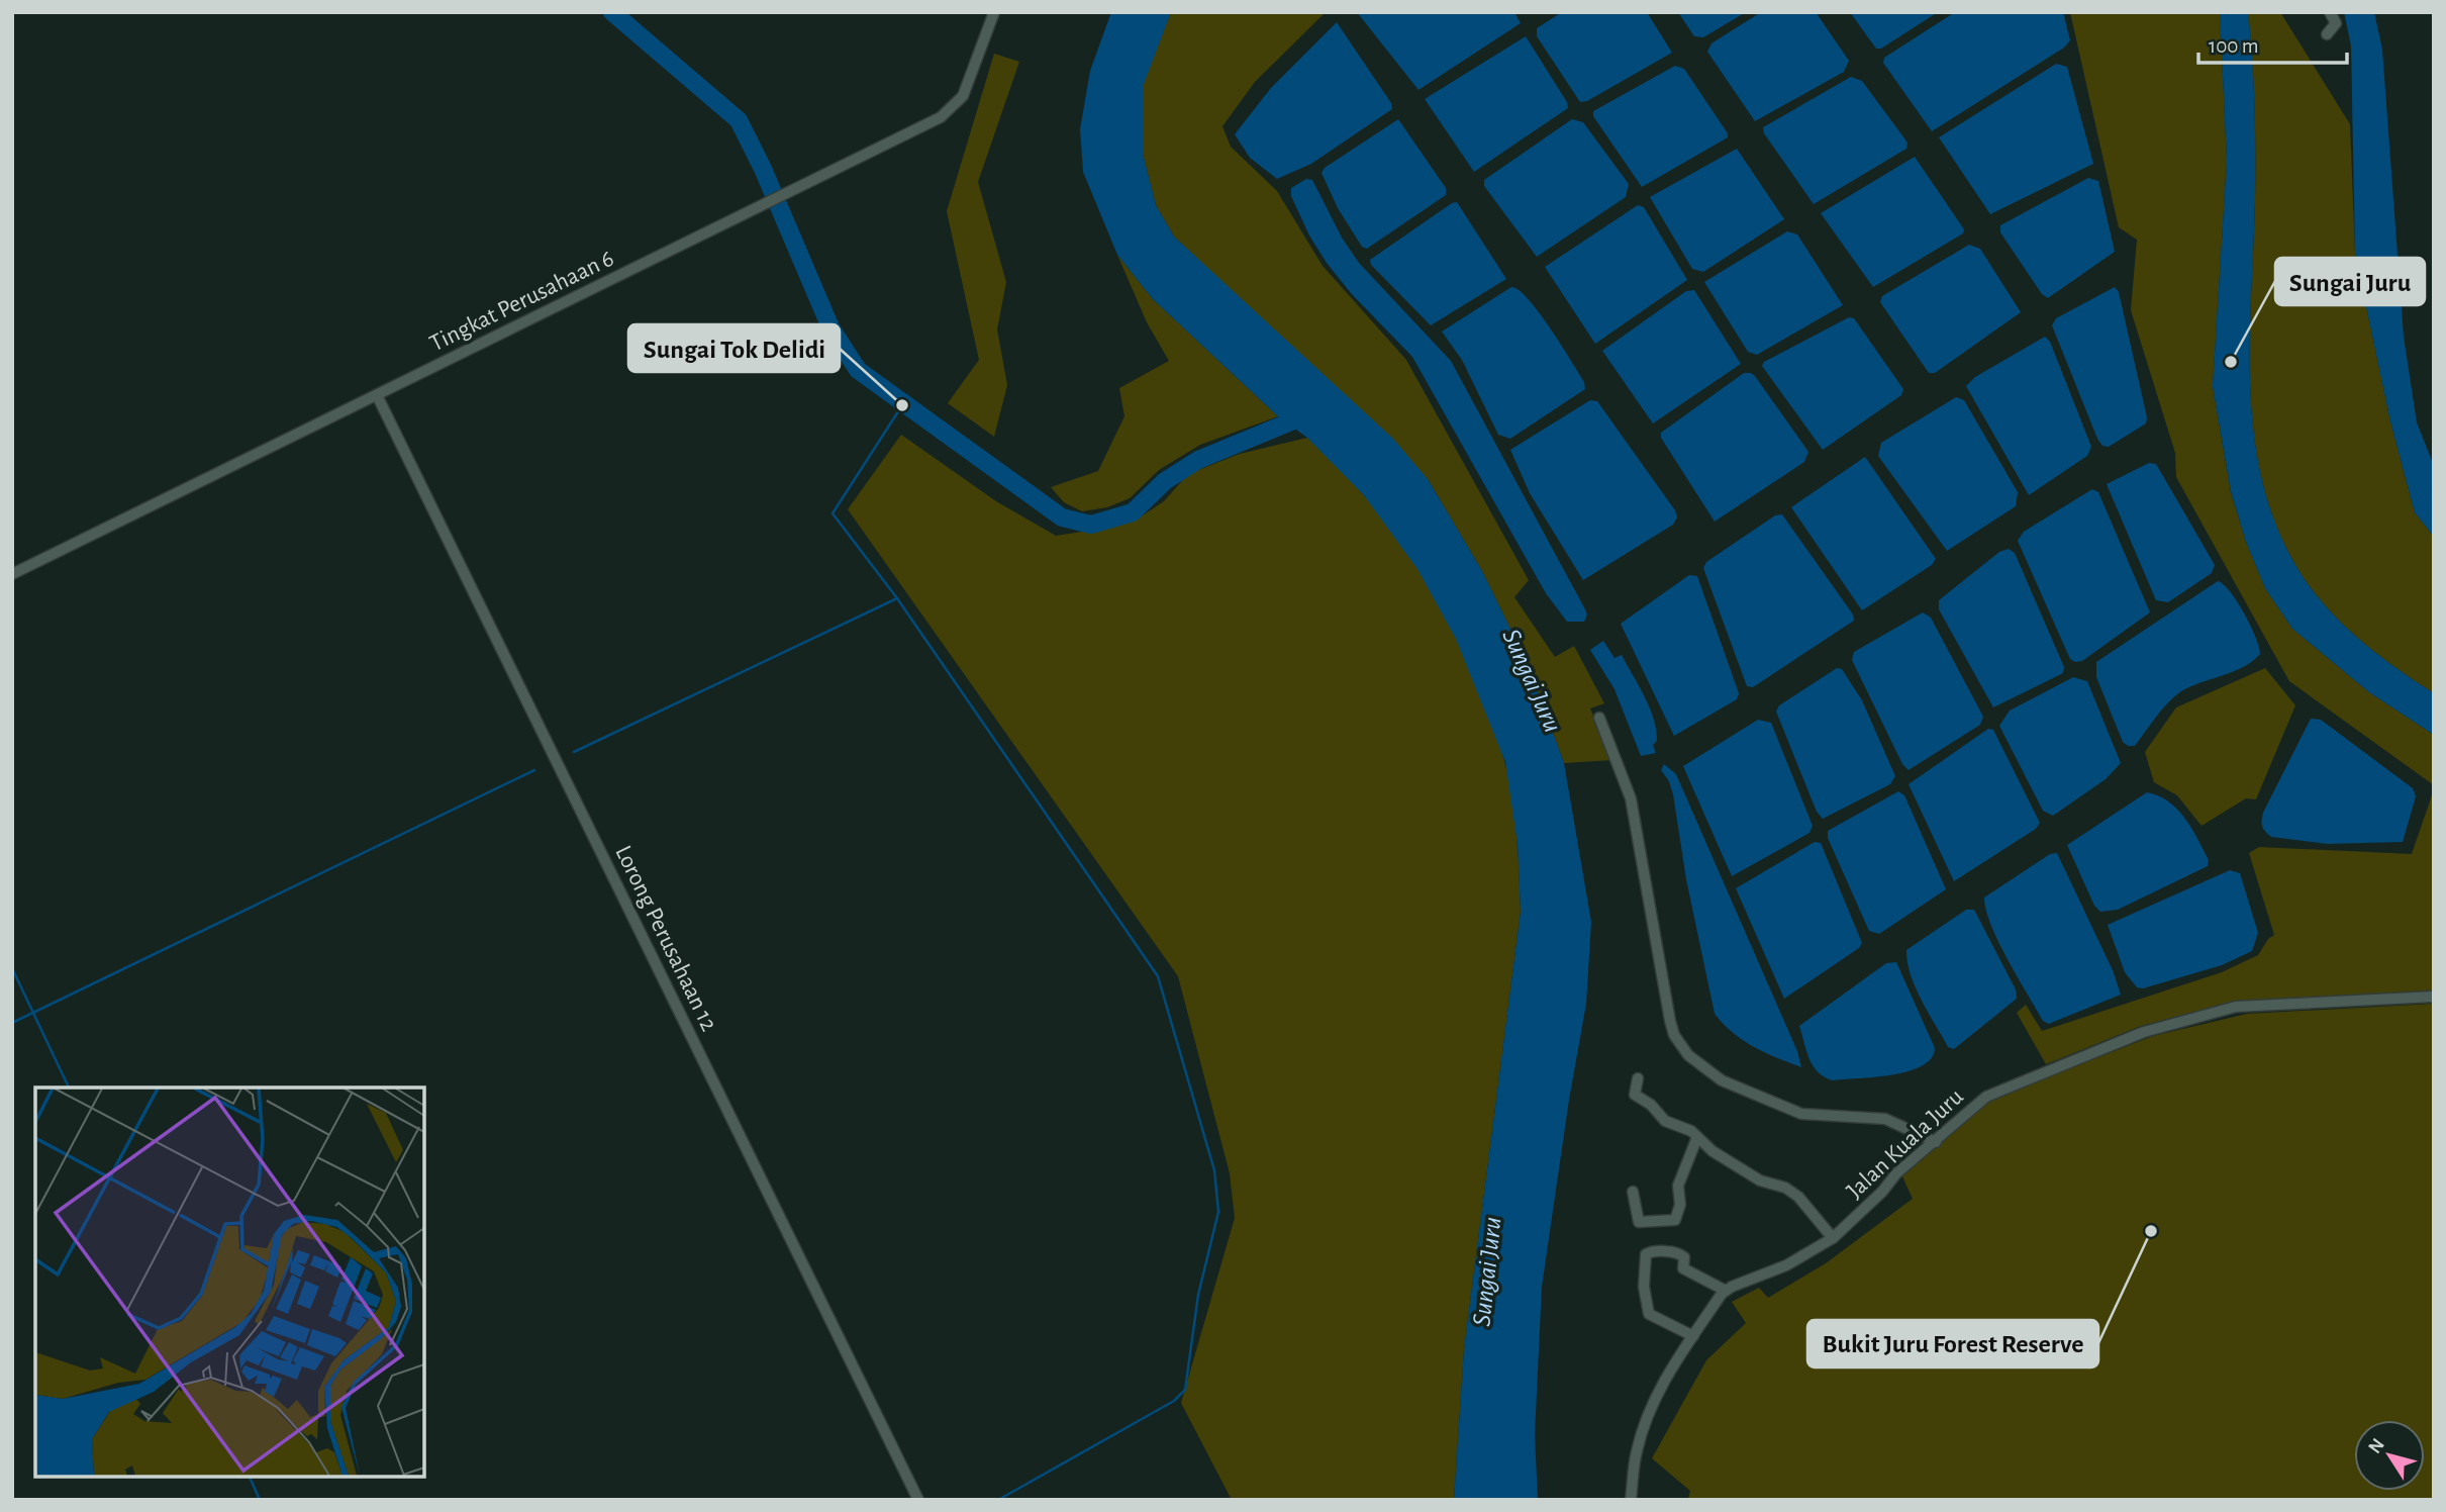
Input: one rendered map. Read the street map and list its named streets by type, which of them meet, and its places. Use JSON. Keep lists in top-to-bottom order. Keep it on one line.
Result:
{"streets":{"street":["Tingkat Perusahaan 6","Lorong Perusahaan 12","Jalan Kuala Juru"]},"crossings":[["Tingkat Perusahaan 6","Lorong Perusahaan 12"]],"water":["Sungai Juru"],"places":["Sungai Juru","Sungai Tok Delidi","Bukit Juru Forest Reserve"],"scale_bar":"100 m","north":"top left"}
